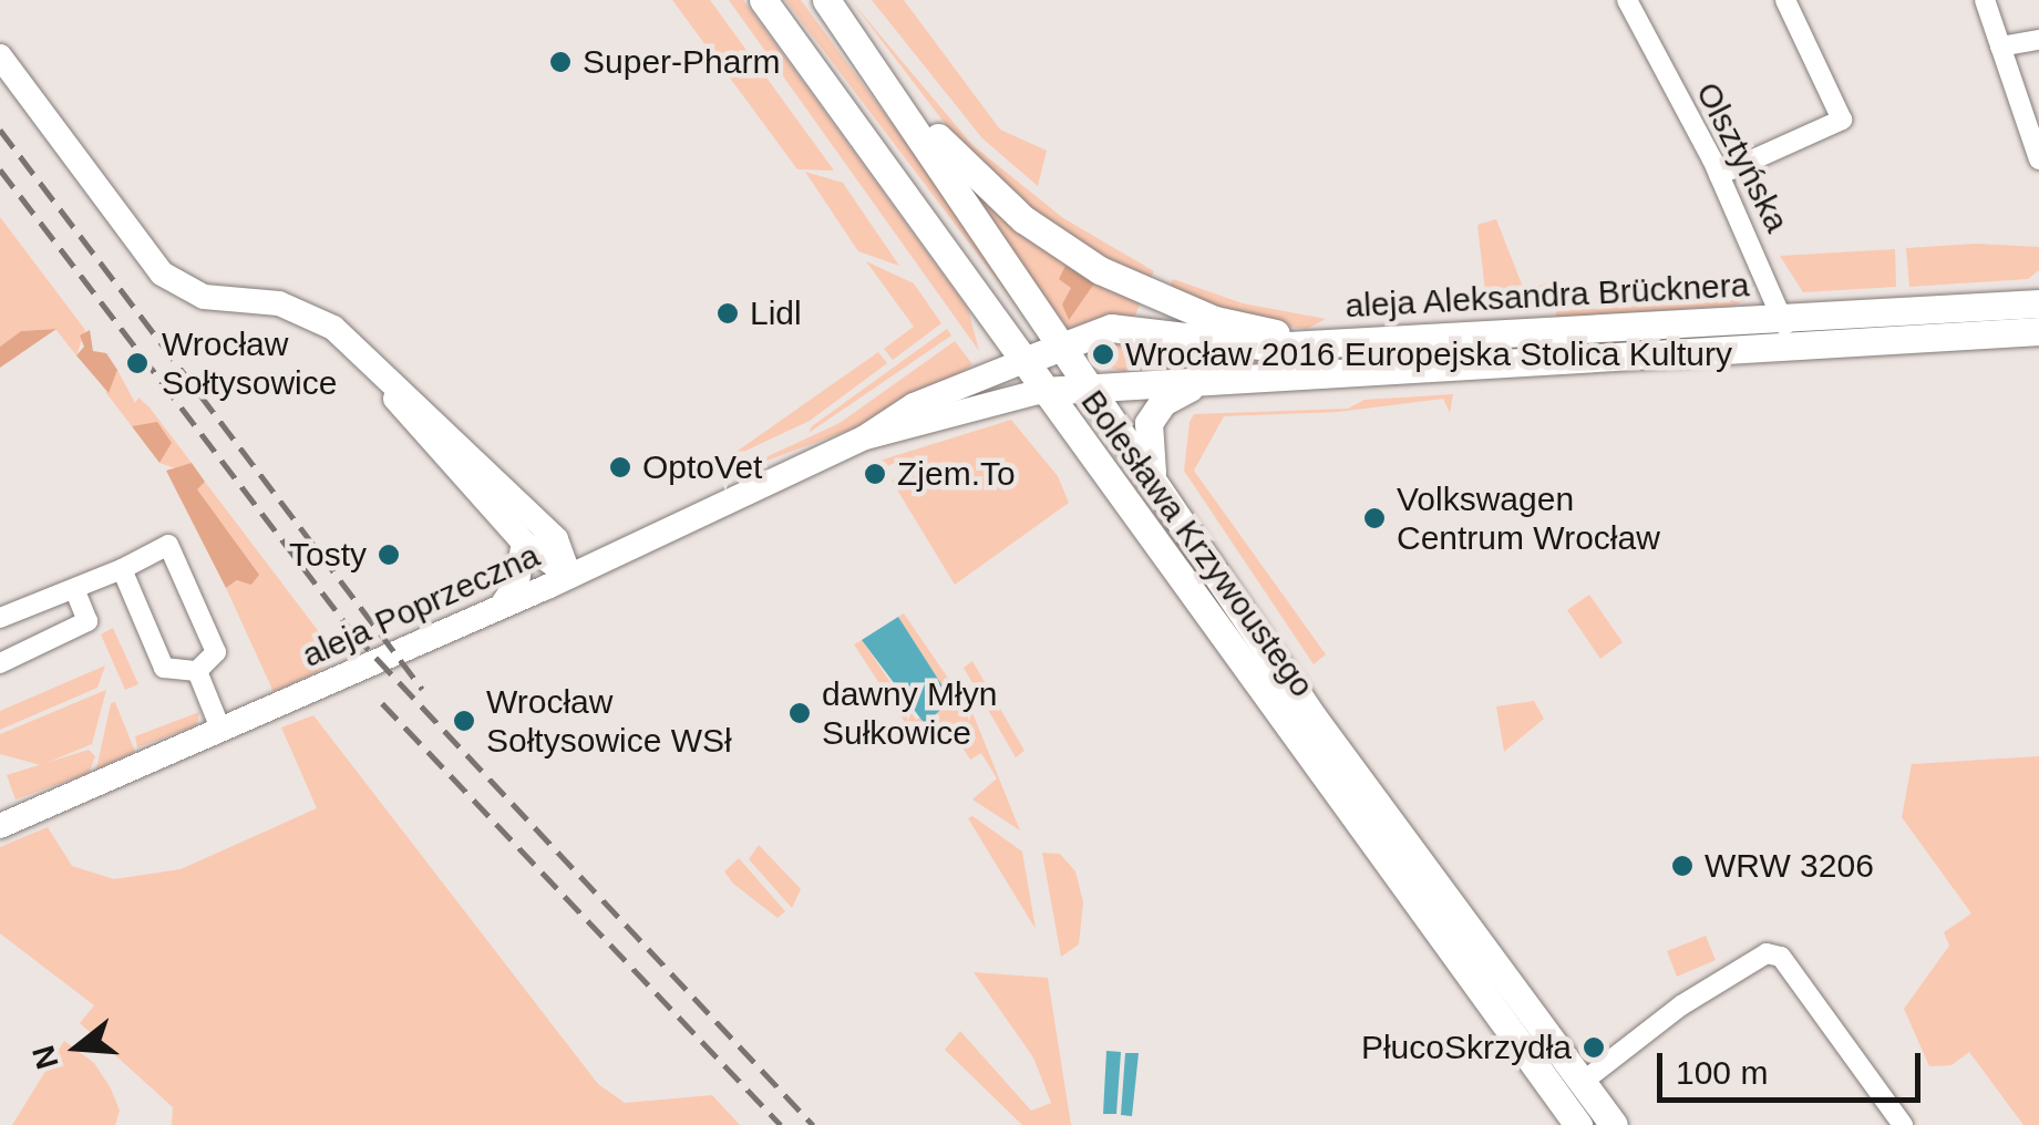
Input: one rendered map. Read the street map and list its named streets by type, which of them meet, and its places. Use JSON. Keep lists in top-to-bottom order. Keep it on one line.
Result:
{"streets":{"main road":["aleja Aleksandra Brücknera","Bolesława Krzywoustego"],"street":["Olsztyńska","aleja Poprzeczna"]},"crossings":[["Olsztyńska","aleja Aleksandra Brücknera"],["aleja Aleksandra Brücknera","Bolesława Krzywoustego"],["aleja Aleksandra Brücknera","aleja Poprzeczna"],["Bolesława Krzywoustego","aleja Poprzeczna"]],"places":["Super-Pharm","Lidl","Wrocław 2016 Europejska Stolica Kultury","Wrocław Sołtysowice","OptoVet","Zjem.To","Volkswagen Centrum Wrocław","Tosty","dawny Młyn Sułkowice","Wrocław Sołtysowice WSł","WRW 3206","PłucoSkrzydła"],"scale_bar":"100 m","north":"left"}
